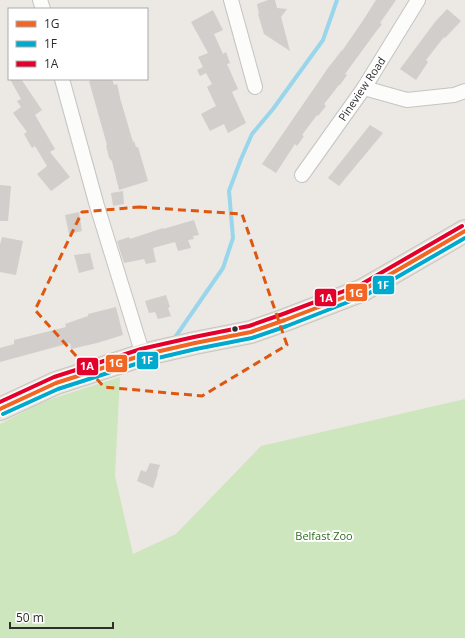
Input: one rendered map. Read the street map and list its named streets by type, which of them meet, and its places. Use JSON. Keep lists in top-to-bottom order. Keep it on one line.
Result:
{"streets":{"street":["Pineview Road"]},"parks":["Belfast Zoo"],"lines":["transit line 1A","transit line 1G","transit line 1F"],"legend":["1G","1F","1A"],"scale_bar":"50 m"}
